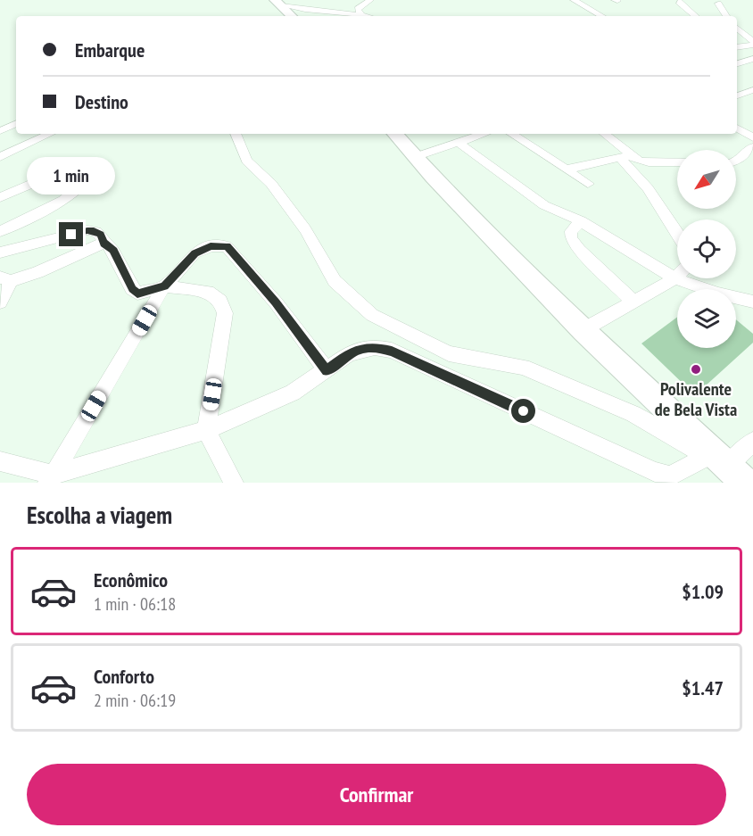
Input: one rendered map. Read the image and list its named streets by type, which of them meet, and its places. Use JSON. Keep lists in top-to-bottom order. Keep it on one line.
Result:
{"places":["Polivalente de Bela Vista"],"north":"bottom left","page":{"banner":["Embarque","Destino"],"bubble":"1 min","heading":"Escolha a viagem","list":[{"name":"Econômico","note":"1 min · 06:18","value":"$1.09"},{"name":"Conforto","note":"2 min · 06:19","value":"$1.47"}],"buttons":"Confirmar"}}
